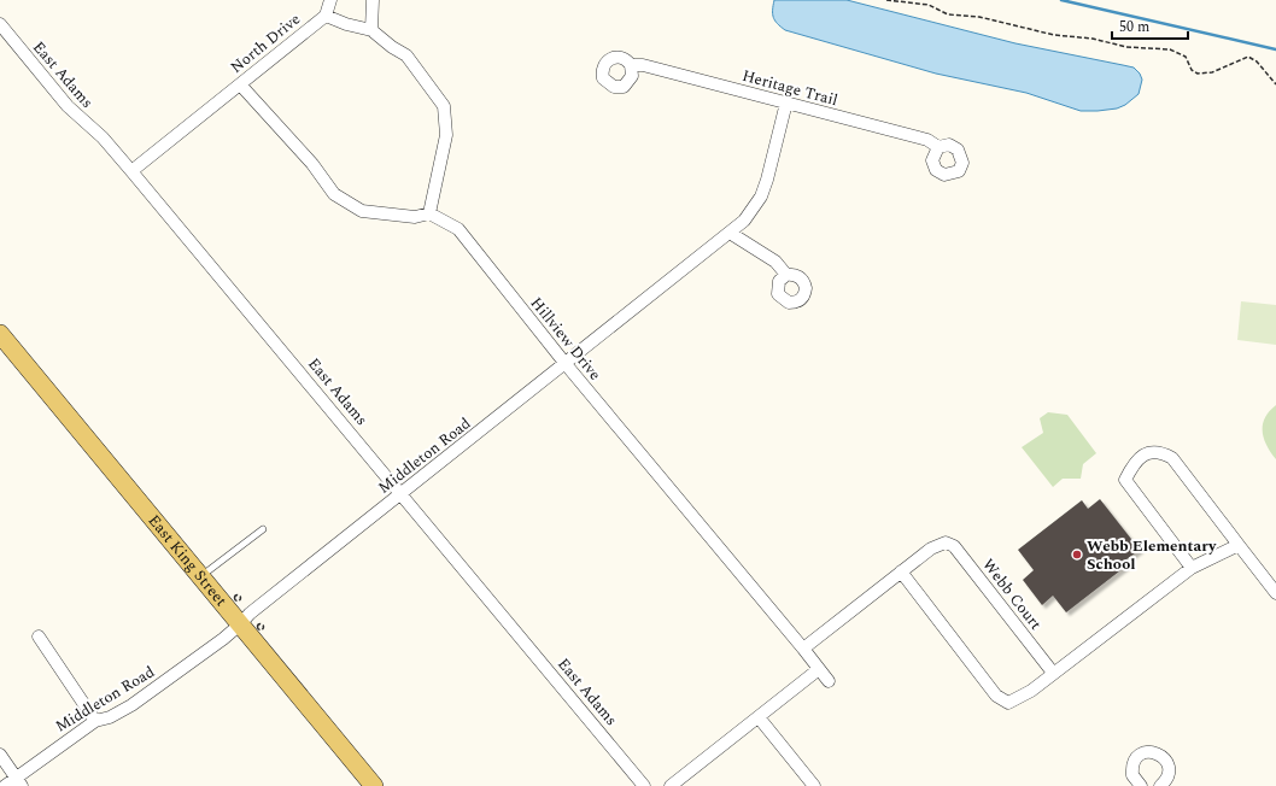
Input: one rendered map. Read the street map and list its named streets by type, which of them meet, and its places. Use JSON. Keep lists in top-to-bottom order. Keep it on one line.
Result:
{"streets":{"main road":["East King Street"],"street":["North Drive","East Adams","Heritage Trail","Hillview Drive","Middleton Road","Webb Court"]},"crossings":[["North Drive","East Adams"],["East Adams","Middleton Road"],["Heritage Trail","Middleton Road"],["Hillview Drive","Middleton Road"],["Hillview Drive","Webb Court"],["Middleton Road","East King Street"]],"places":["Webb Elementary School"],"scale_bar":"50 m"}
